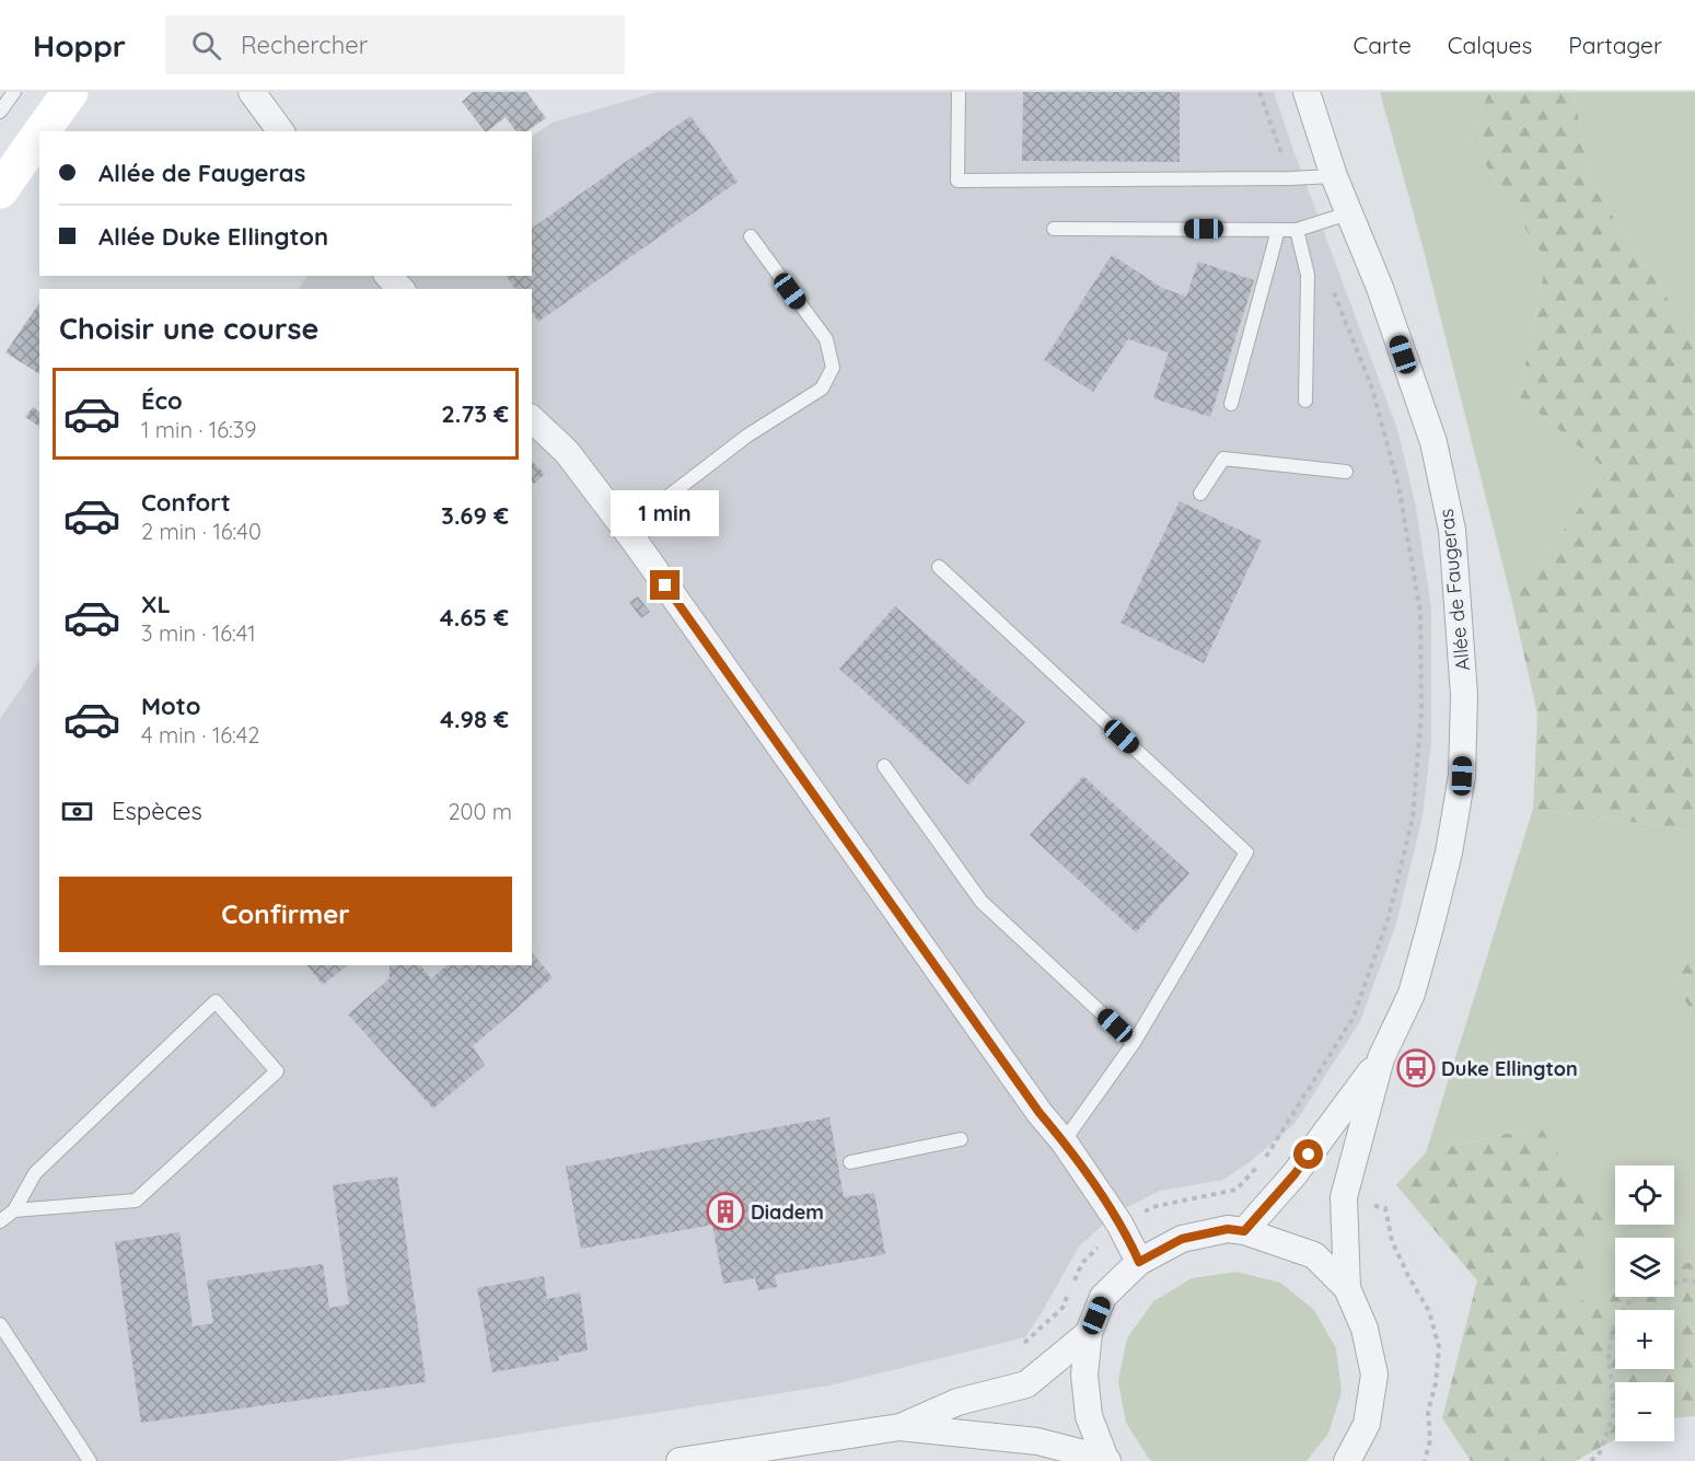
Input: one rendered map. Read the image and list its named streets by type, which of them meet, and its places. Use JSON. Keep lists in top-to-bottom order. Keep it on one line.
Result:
{"streets":{"street":["Allée de Faugeras"]},"places":{"bus stop":["Duke Ellington"],"building":["Diadem"]},"page":{"header":"Hoppr","search":"Rechercher","nav":["Carte","Calques","Partager"],"banner":["Allée de Faugeras","Allée Duke Ellington"],"heading":"Choisir une course","list":[{"name":"Éco","note":"1 min · 16:39","value":"2.73 €"},{"name":"Confort","note":"2 min · 16:40","value":"3.69 €"},{"name":"XL","note":"3 min · 16:41","value":"4.65 €"},{"name":"Moto","note":"4 min · 16:42","value":"4.98 €"}],"bubble":"1 min","pay":["Espèces","200 m"],"buttons":"Confirmer","map_buttons":["+","−"]}}
